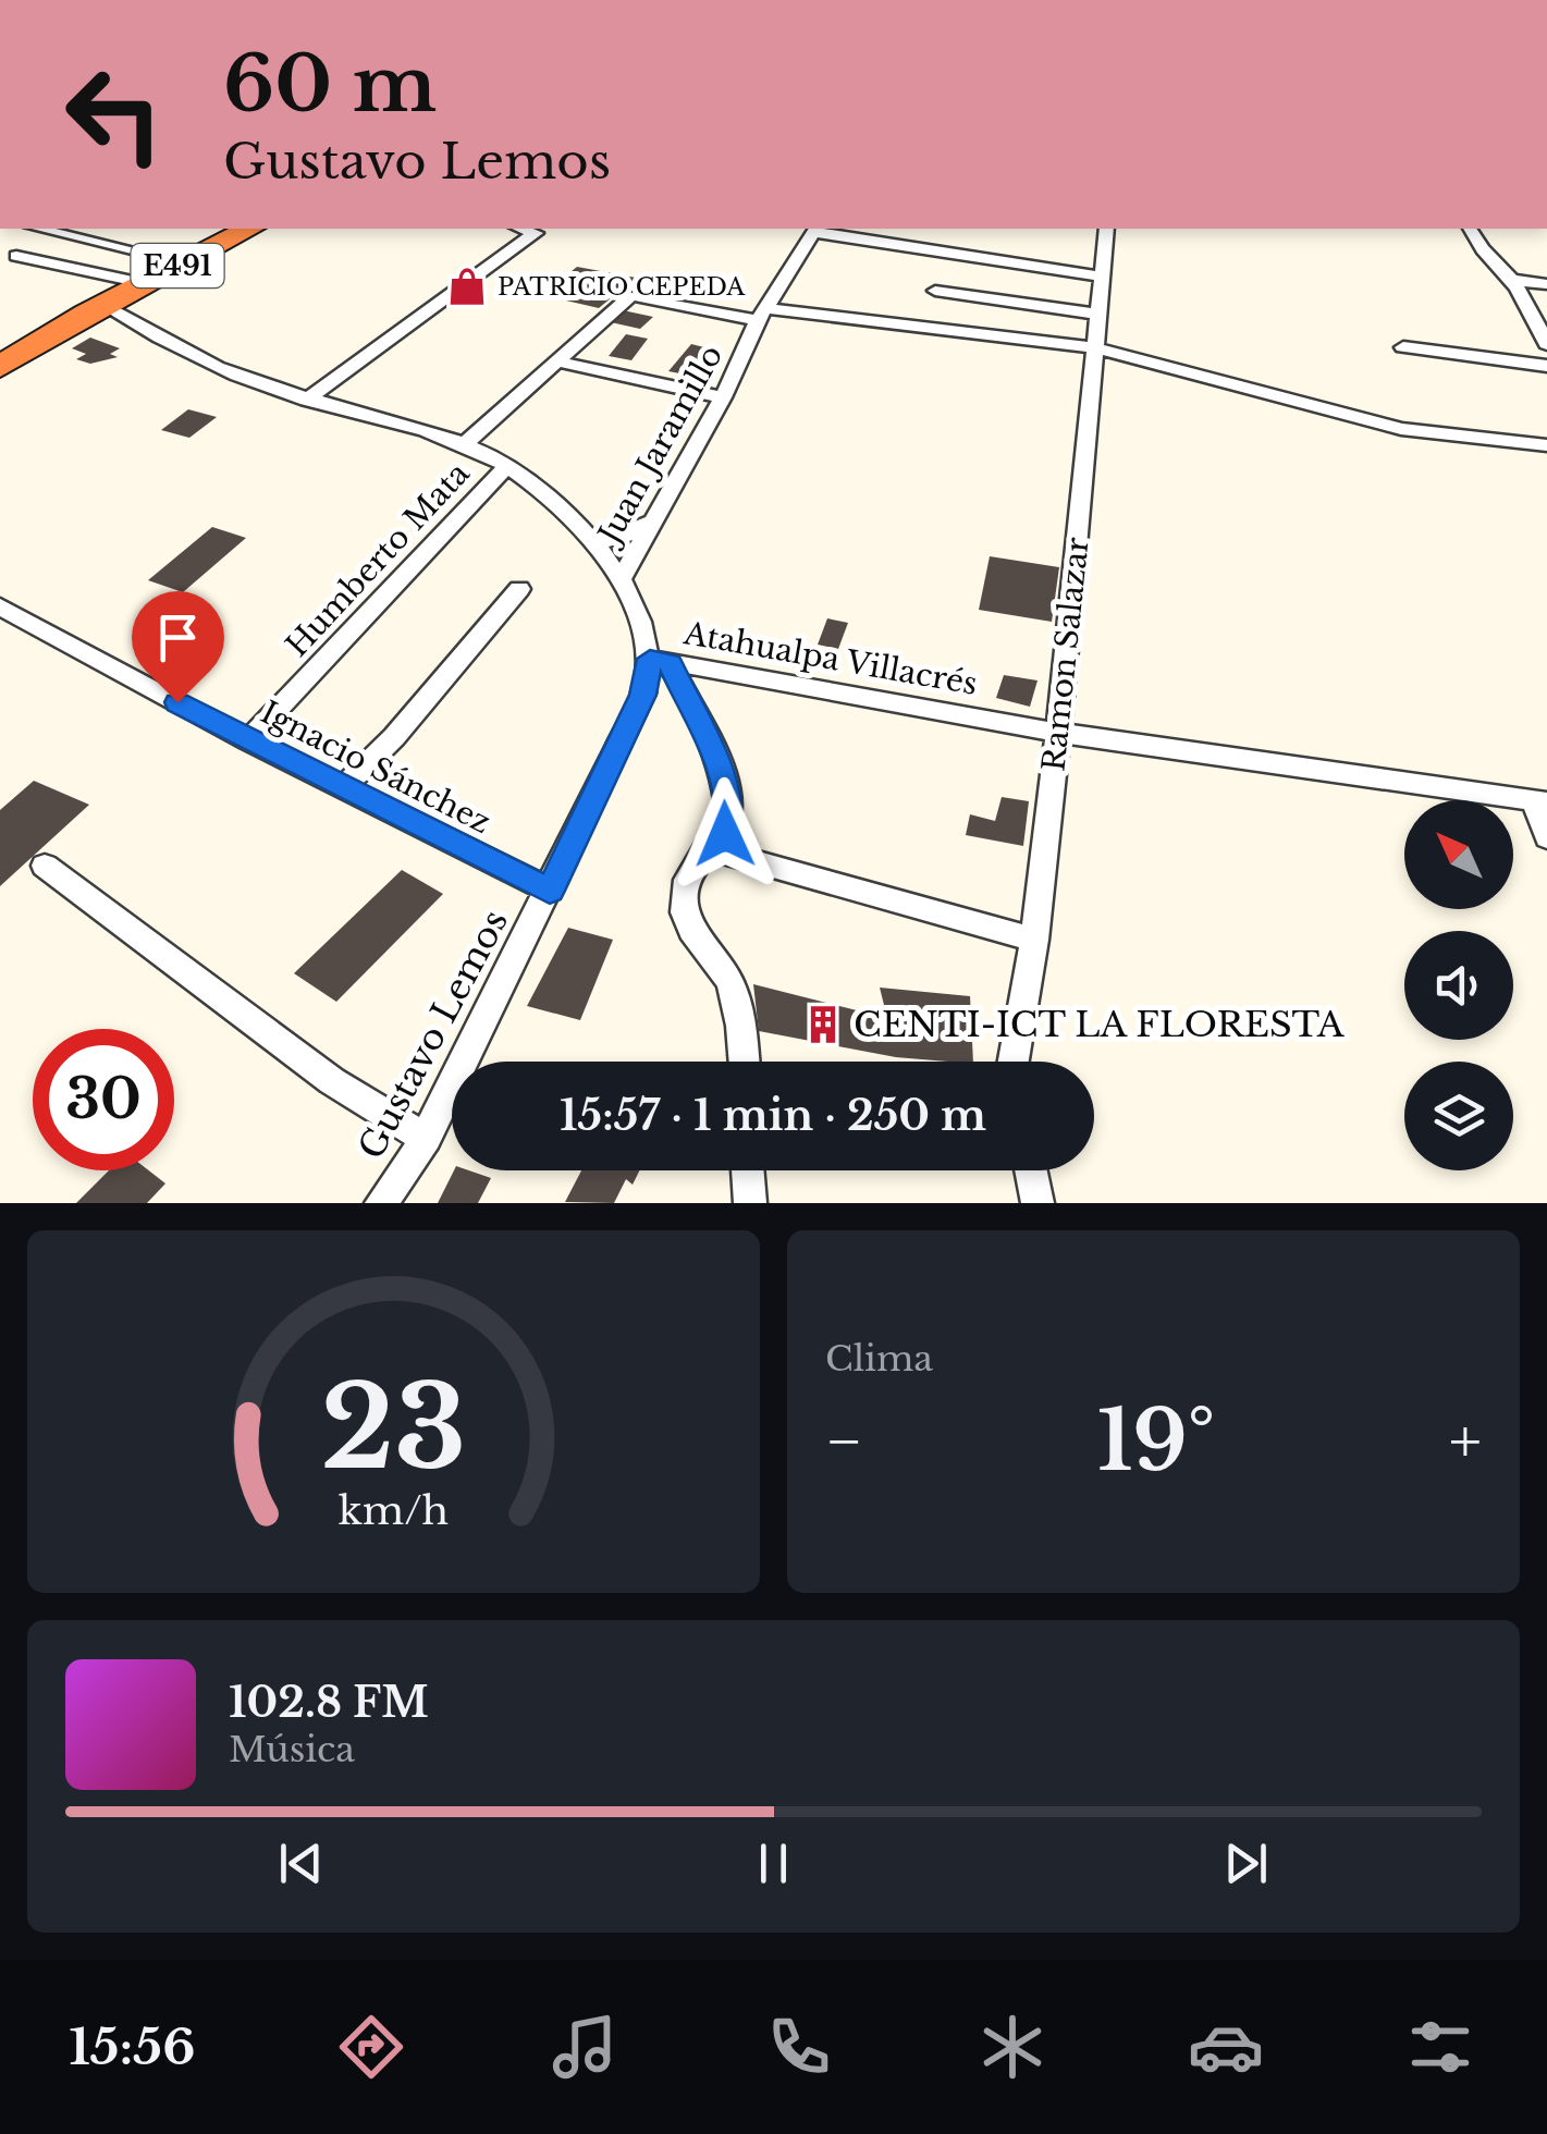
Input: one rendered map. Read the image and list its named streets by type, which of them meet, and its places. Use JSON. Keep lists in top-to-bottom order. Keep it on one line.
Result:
{"streets":{"highway":["E491"],"street":["Juan Jaramillo","Humberto Mata","Ramon Salazar","Atahualpa Villacrés","Ignacio Sánchez","Gustavo Lemos"]},"crossings":[["E491","Atahualpa Villacrés"],["Juan Jaramillo","Humberto Mata"],["Juan Jaramillo","Atahualpa Villacrés"],["Humberto Mata","Atahualpa Villacrés"],["Humberto Mata","Ignacio Sánchez"],["Ramon Salazar","Atahualpa Villacrés"],["Atahualpa Villacrés","Gustavo Lemos"],["Ignacio Sánchez","Gustavo Lemos"]],"places":{"shop":["PATRICIO CEPEDA"],"building":["CENTI-ICT LA FLORESTA"]},"north":"top left","page":{"turn":["60 m","Gustavo Lemos"],"limit":"30","trip":"15:57 · 1 min · 250 m","tile":"Clima","heat":["−","19°","+"],"song":["102.8 FM","Música"],"tabs":"15:56","gauge":["23","km/h"]}}
